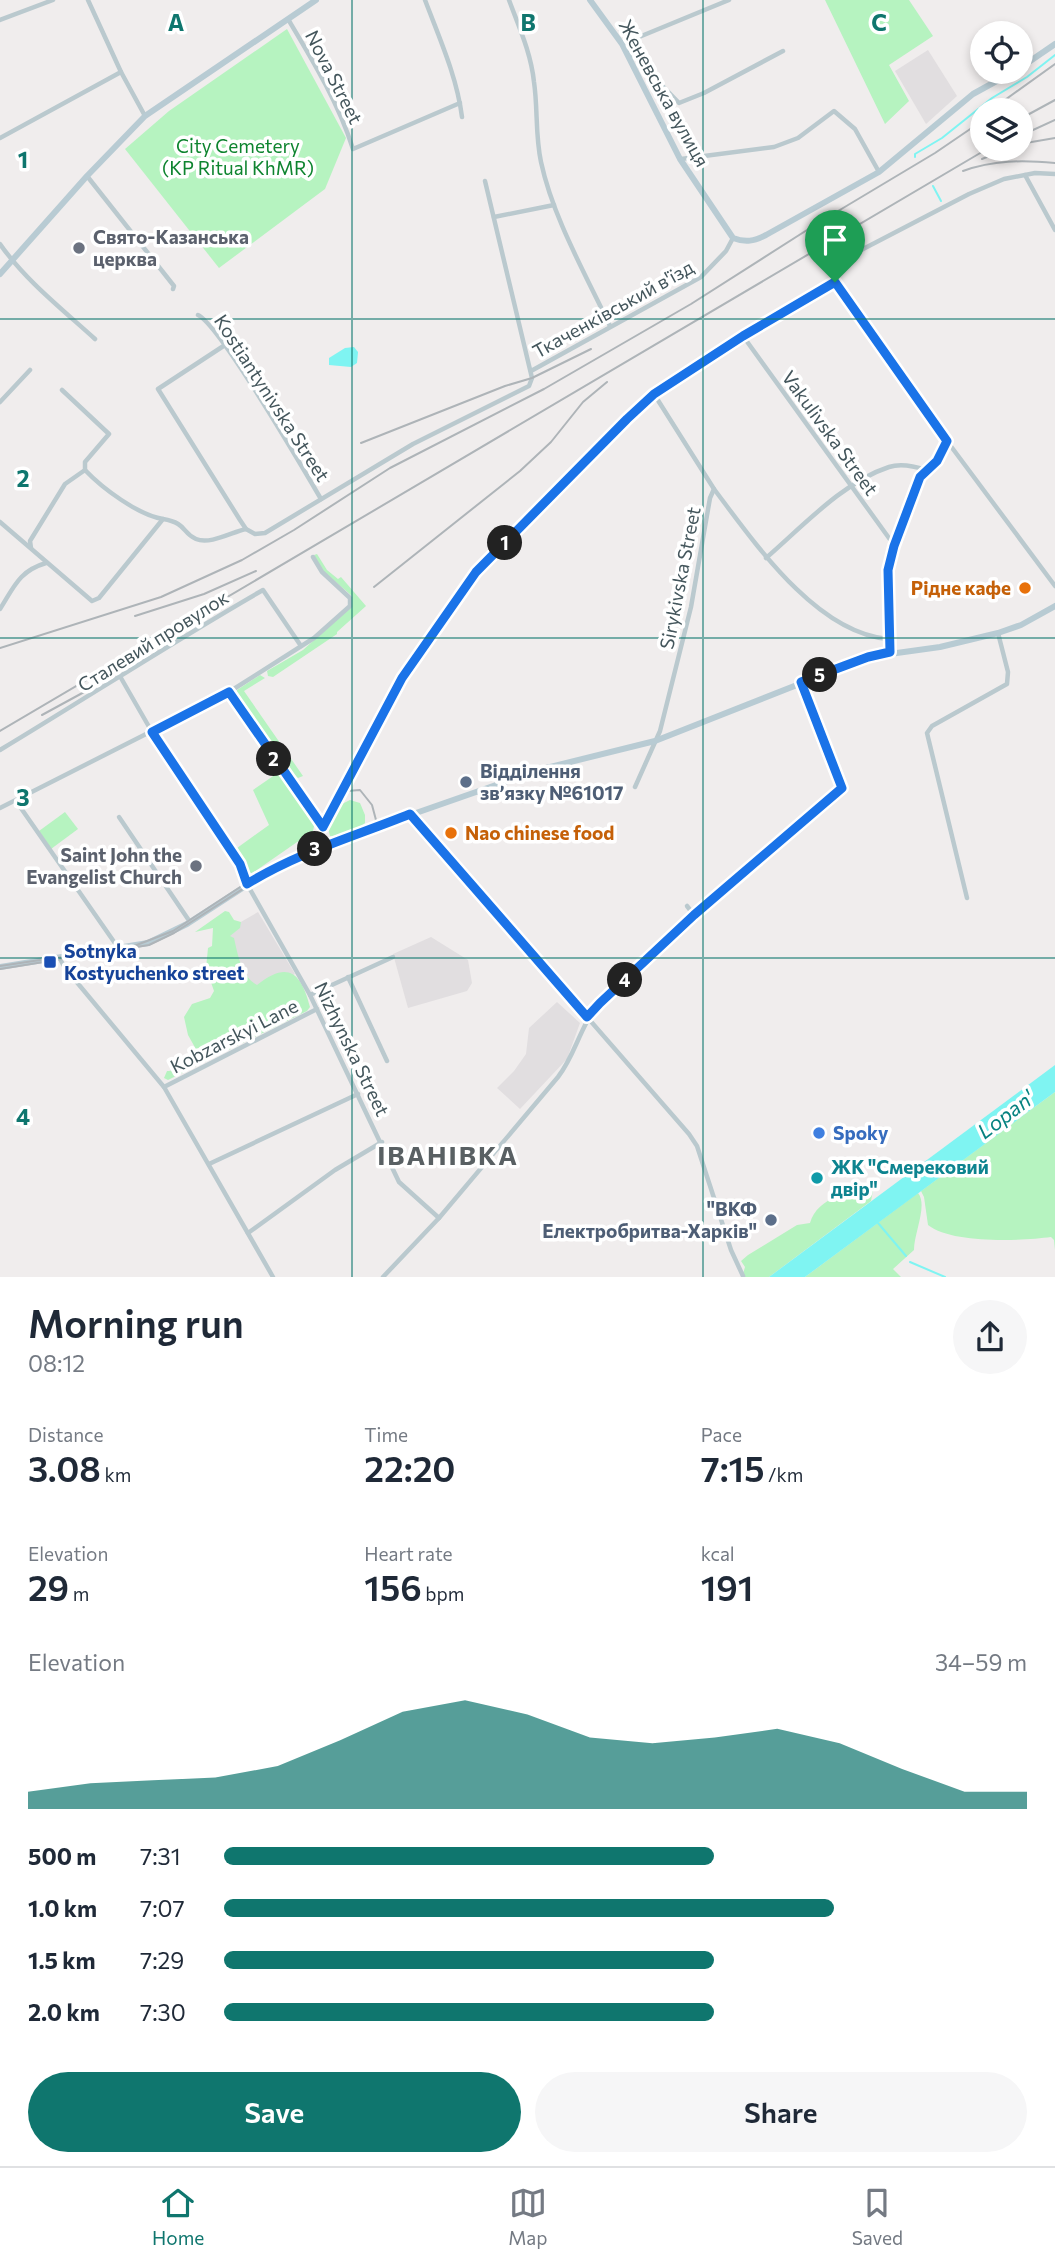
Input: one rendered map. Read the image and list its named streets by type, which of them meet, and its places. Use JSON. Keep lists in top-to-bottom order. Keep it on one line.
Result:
{"streets":{"street":["Nova Street","Женевська вулиця","Ткаченківський в'їзд","Kostiantynivska Street","Vakulivska Street","Sirykivska Street","Сталевий провулок","Kobzarskyi Lane","Nizhynska Street"]},"crossings":[["Женевська вулиця","Ткаченківський в'їзд"],["Сталевий провулок","Nizhynska Street"],["Kobzarskyi Lane","Nizhynska Street"]],"districts":["ІВАНІВКА"],"water":["Lopan'"],"parks":["City Cemetery (KP Ritual KhMR)"],"places":{"other":["Свято-Казанська церква","Рідне кафе","Відділення зв’язку №61017","Nao chinese food","Saint John the Evangelist Church","Spoky","ЖК \"Смерековий двір\"","\"ВКФ Електробритва-Харків\""],"transit":["Sotnyka Kostyuchenko street"]},"page":{"pins":["1","5","2","3","4"],"heading":["Morning run","08:12"],"stats":[["Distance","3.08 km"],["Time","22:20"],["Pace","7:15 /km"],["Elevation","29 m"],["Heart rate","156 bpm"],["kcal","191"]],"chart":["Elevation","34–59 m"],"list":[{"name":"500 m","note":"7:31"},{"name":"1.0 km","note":"7:07"},{"name":"1.5 km","note":"7:29"},{"name":"2.0 km","note":"7:30"}],"buttons":["Save","Share"],"tabs":["Home","Map","Saved"]},"grid":{"columns":["A","B","C"],"rows":["1","2","3","4"]}}
